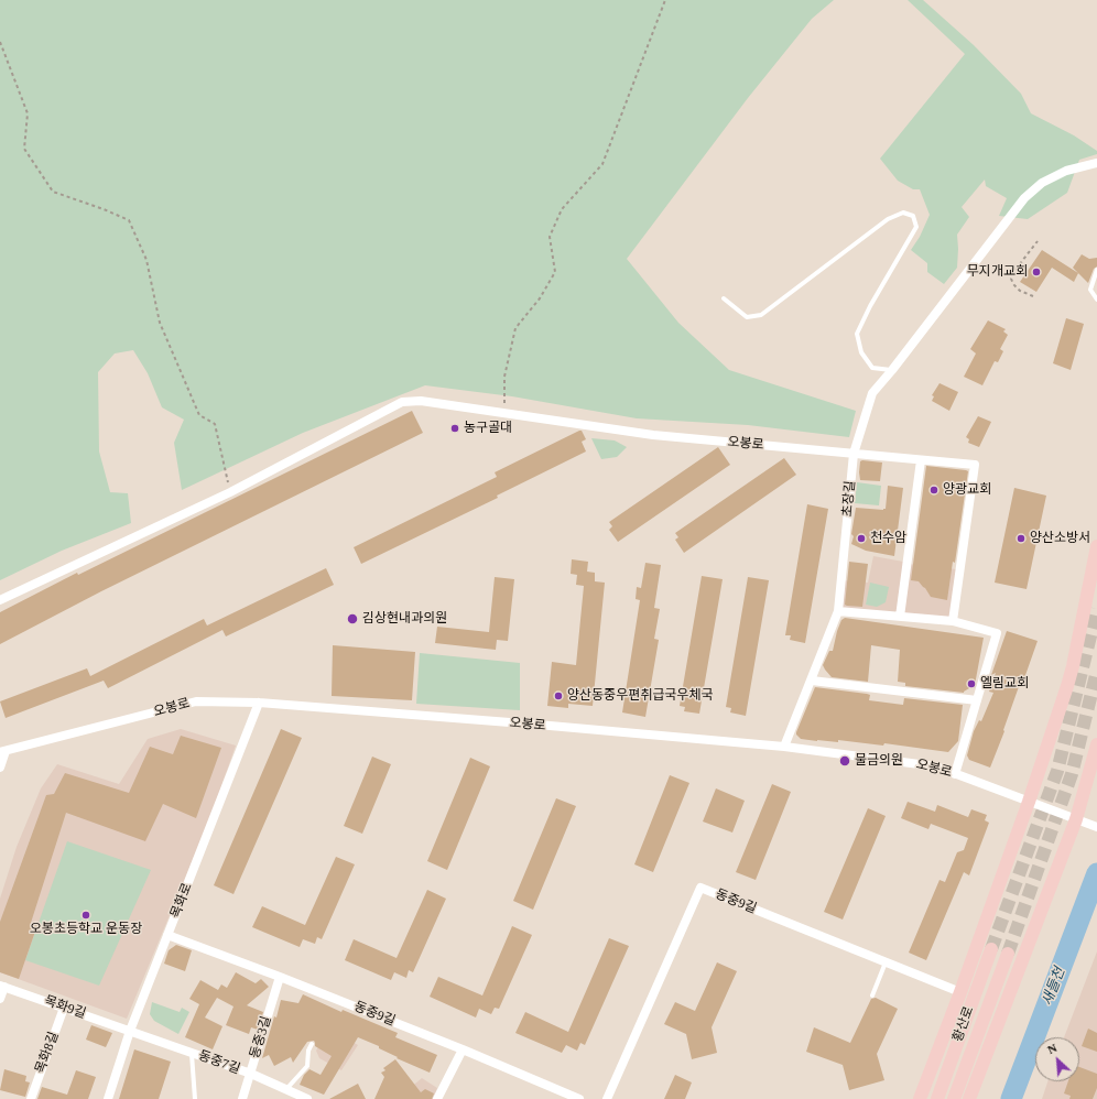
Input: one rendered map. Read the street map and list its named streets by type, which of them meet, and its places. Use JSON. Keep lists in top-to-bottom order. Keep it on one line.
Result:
{"streets":{"main road":["황산로"],"street":["오봉로","초장길","목화로","동중9길","목화9길","동중3길","목화8길","동중7길"]},"crossings":[["오봉로","초장길"],["오봉로","목화로"],["목화로","동중9길"],["목화로","목화9길"],["목화로","동중7길"],["동중9길","동중3길"],["목화9길","목화8길"],["목화9길","동중7길"],["동중3길","동중7길"]],"water":["새들천"],"places":["무지개교회","농구골대","양광교회","천수암","양산소방서","김상현내과의원","엘림교회","양산동중우편취급국우체국","물금의원","오봉초등학교 운동장"],"north":"top left"}
